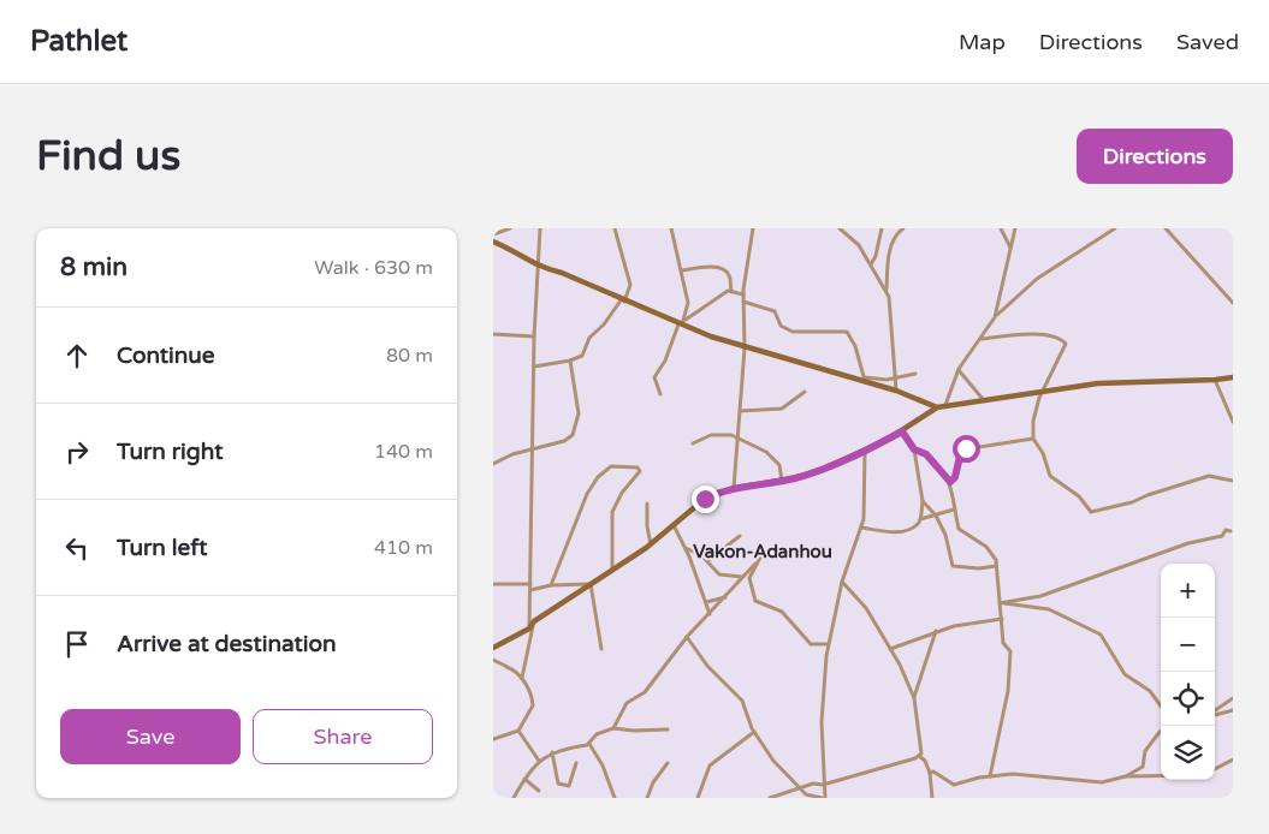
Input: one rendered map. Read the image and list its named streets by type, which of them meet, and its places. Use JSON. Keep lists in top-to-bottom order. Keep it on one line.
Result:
{"districts":["Vakon-Adanhou"],"page":{"header":"Pathlet","nav":["Map","Directions","Saved"],"buttons":["Directions",["Save","Share"]],"title":"Find us","heading":["8 min","Walk · 630 m"],"list":[["Continue","80 m"],["Turn right","140 m"],["Turn left","410 m"],"Arrive at destination"],"map_buttons":["+","−"]}}
